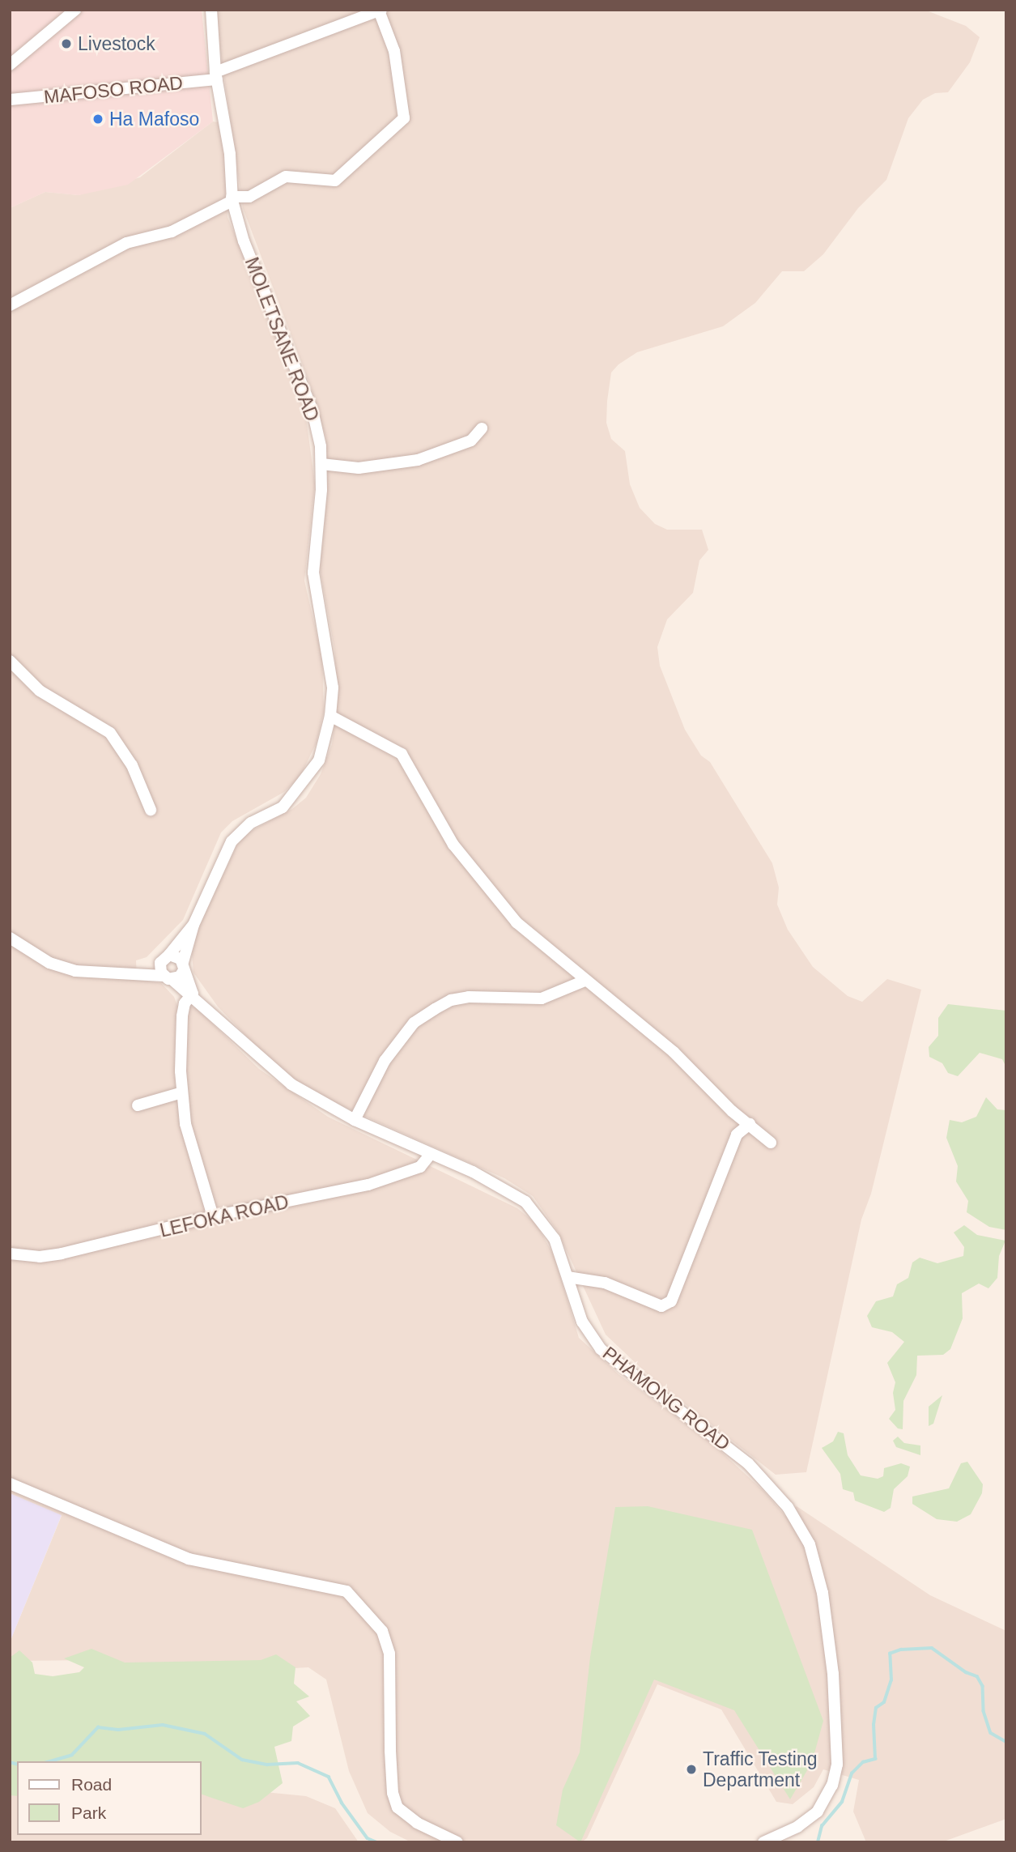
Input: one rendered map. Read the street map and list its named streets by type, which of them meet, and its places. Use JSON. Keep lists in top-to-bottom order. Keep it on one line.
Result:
{"streets":{"street":["MAFOSO ROAD","MOLETSANE ROAD","LEFOKA ROAD","PHAMONG ROAD"]},"crossings":[["MAFOSO ROAD","MOLETSANE ROAD"],["MOLETSANE ROAD","PHAMONG ROAD"],["LEFOKA ROAD","PHAMONG ROAD"]],"places":["Livestock","Ha Mafoso","Traffic Testing Department"],"legend":["Road","Park"]}
